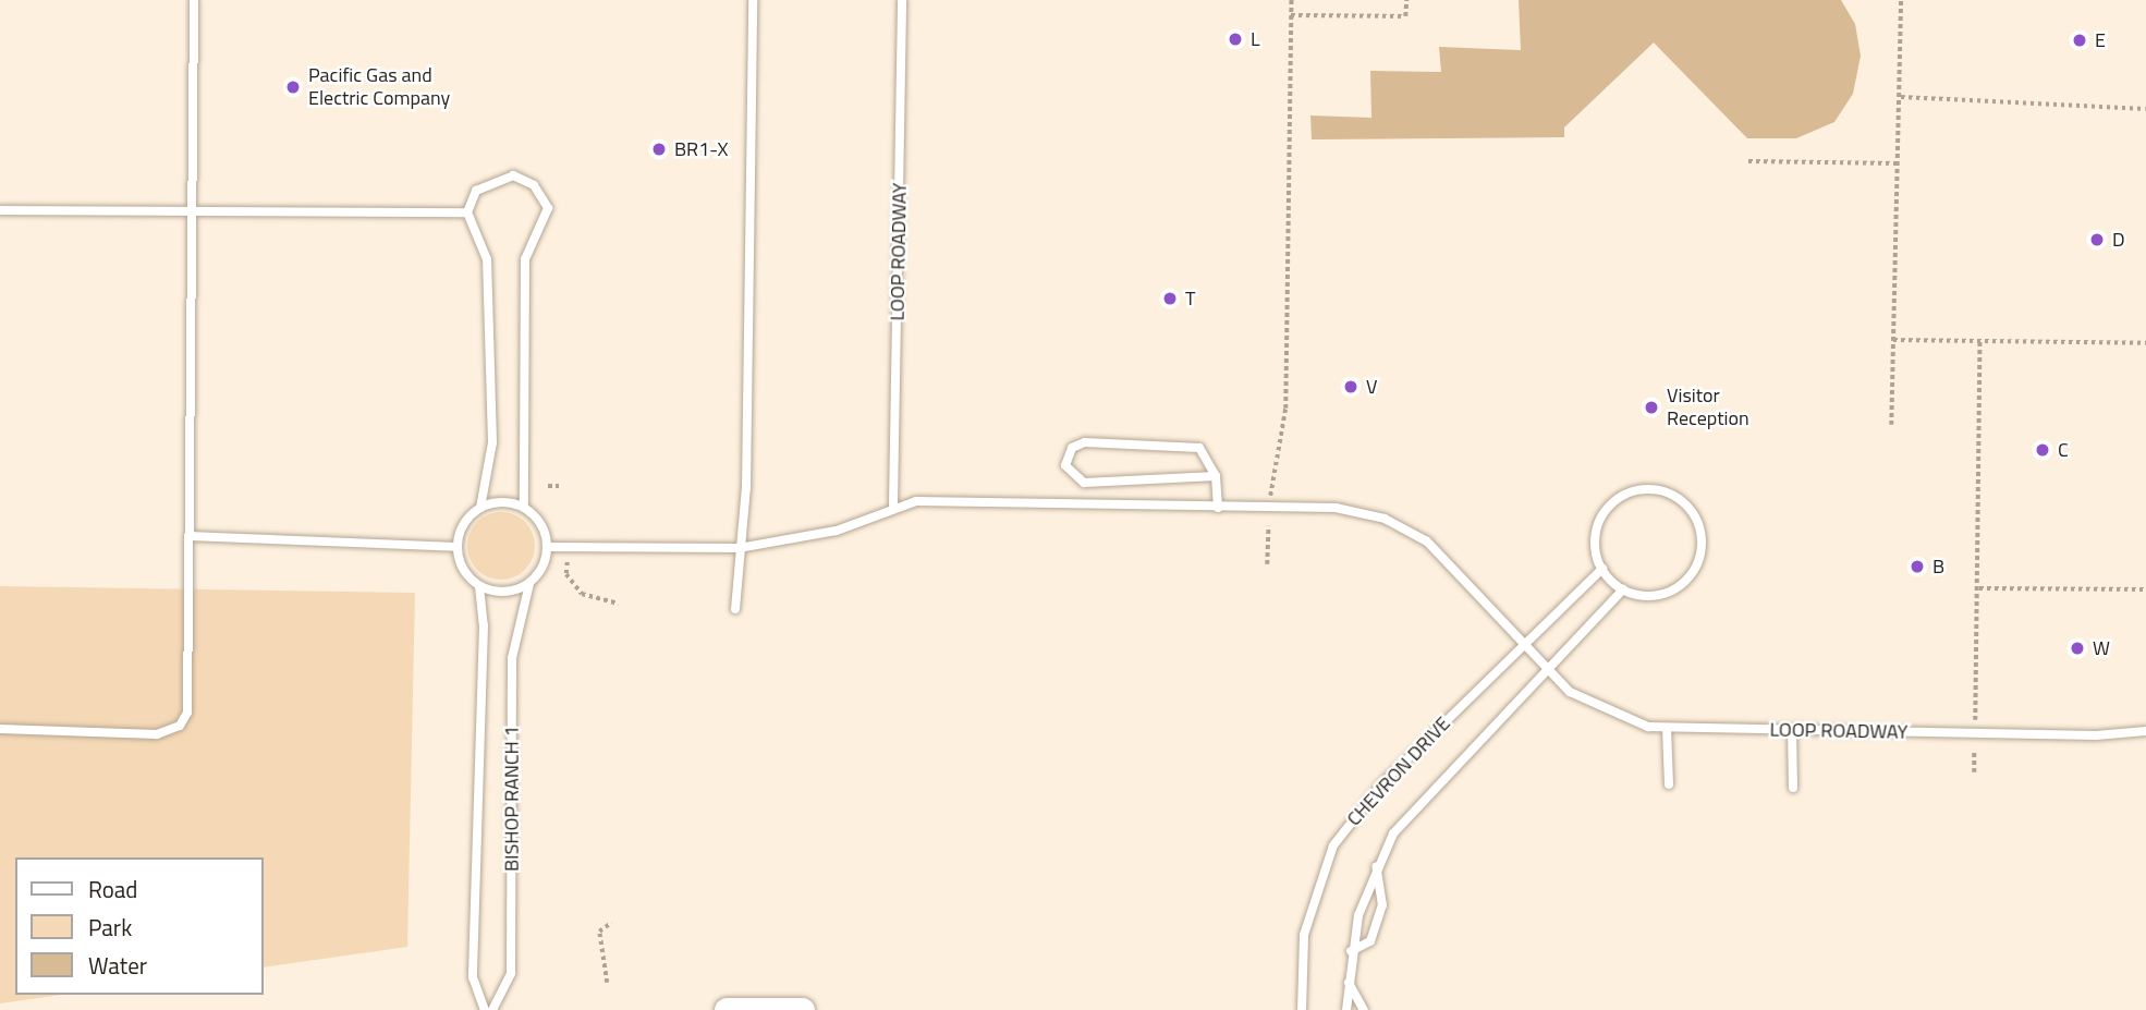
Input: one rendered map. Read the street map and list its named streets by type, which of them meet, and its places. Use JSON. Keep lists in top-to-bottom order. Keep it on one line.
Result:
{"streets":{"lane":["LOOP ROADWAY","CHEVRON DRIVE","BISHOP RANCH 1"]},"crossings":[["LOOP ROADWAY","CHEVRON DRIVE"]],"places":["L","E","Pacific Gas and Electric Company","BR1-X","D","T","V","Visitor Reception","C","B","W"],"legend":["Road","Park","Water"]}
